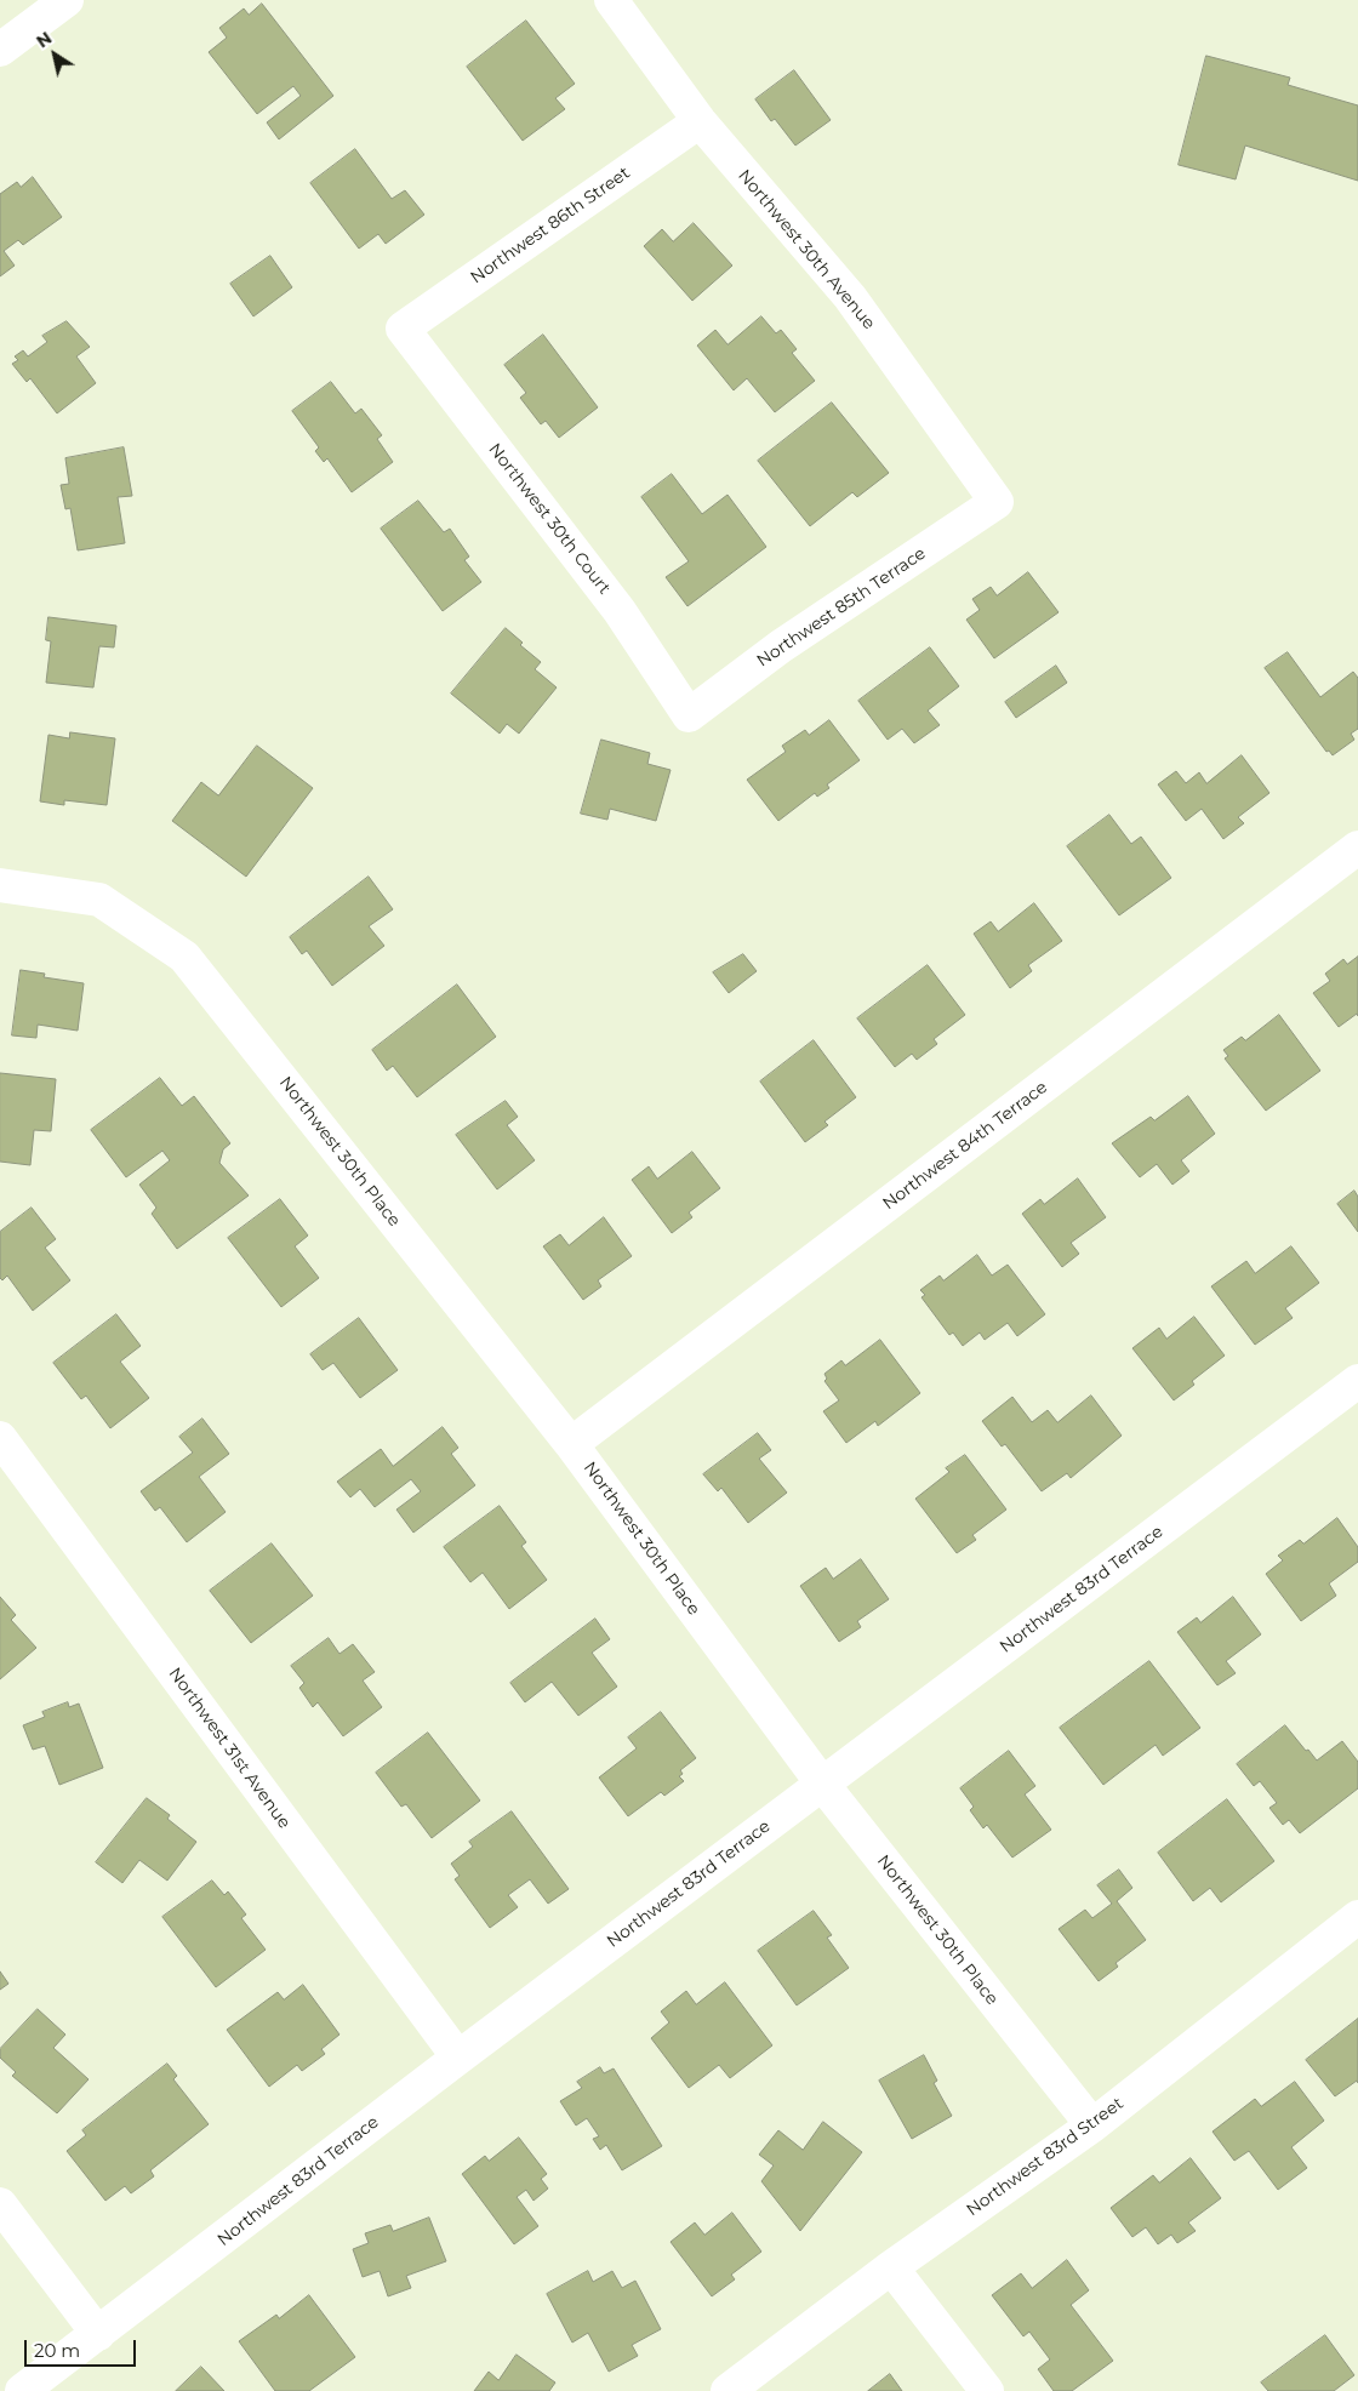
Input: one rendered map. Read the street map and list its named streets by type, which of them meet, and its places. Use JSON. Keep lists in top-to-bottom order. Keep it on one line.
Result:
{"streets":{"street":["Northwest 86th Street","Northwest 30th Avenue","Northwest 30th Court","Northwest 85th Terrace","Northwest 84th Terrace","Northwest 30th Place","Northwest 83rd Terrace","Northwest 31st Avenue","Northwest 83rd Street"]},"crossings":[["Northwest 86th Street","Northwest 30th Avenue"],["Northwest 86th Street","Northwest 30th Court"],["Northwest 30th Avenue","Northwest 85th Terrace"],["Northwest 30th Court","Northwest 85th Terrace"],["Northwest 84th Terrace","Northwest 30th Place"],["Northwest 30th Place","Northwest 83rd Terrace"],["Northwest 30th Place","Northwest 83rd Street"],["Northwest 83rd Terrace","Northwest 31st Avenue"]],"scale_bar":"20 m","north":"top left"}
